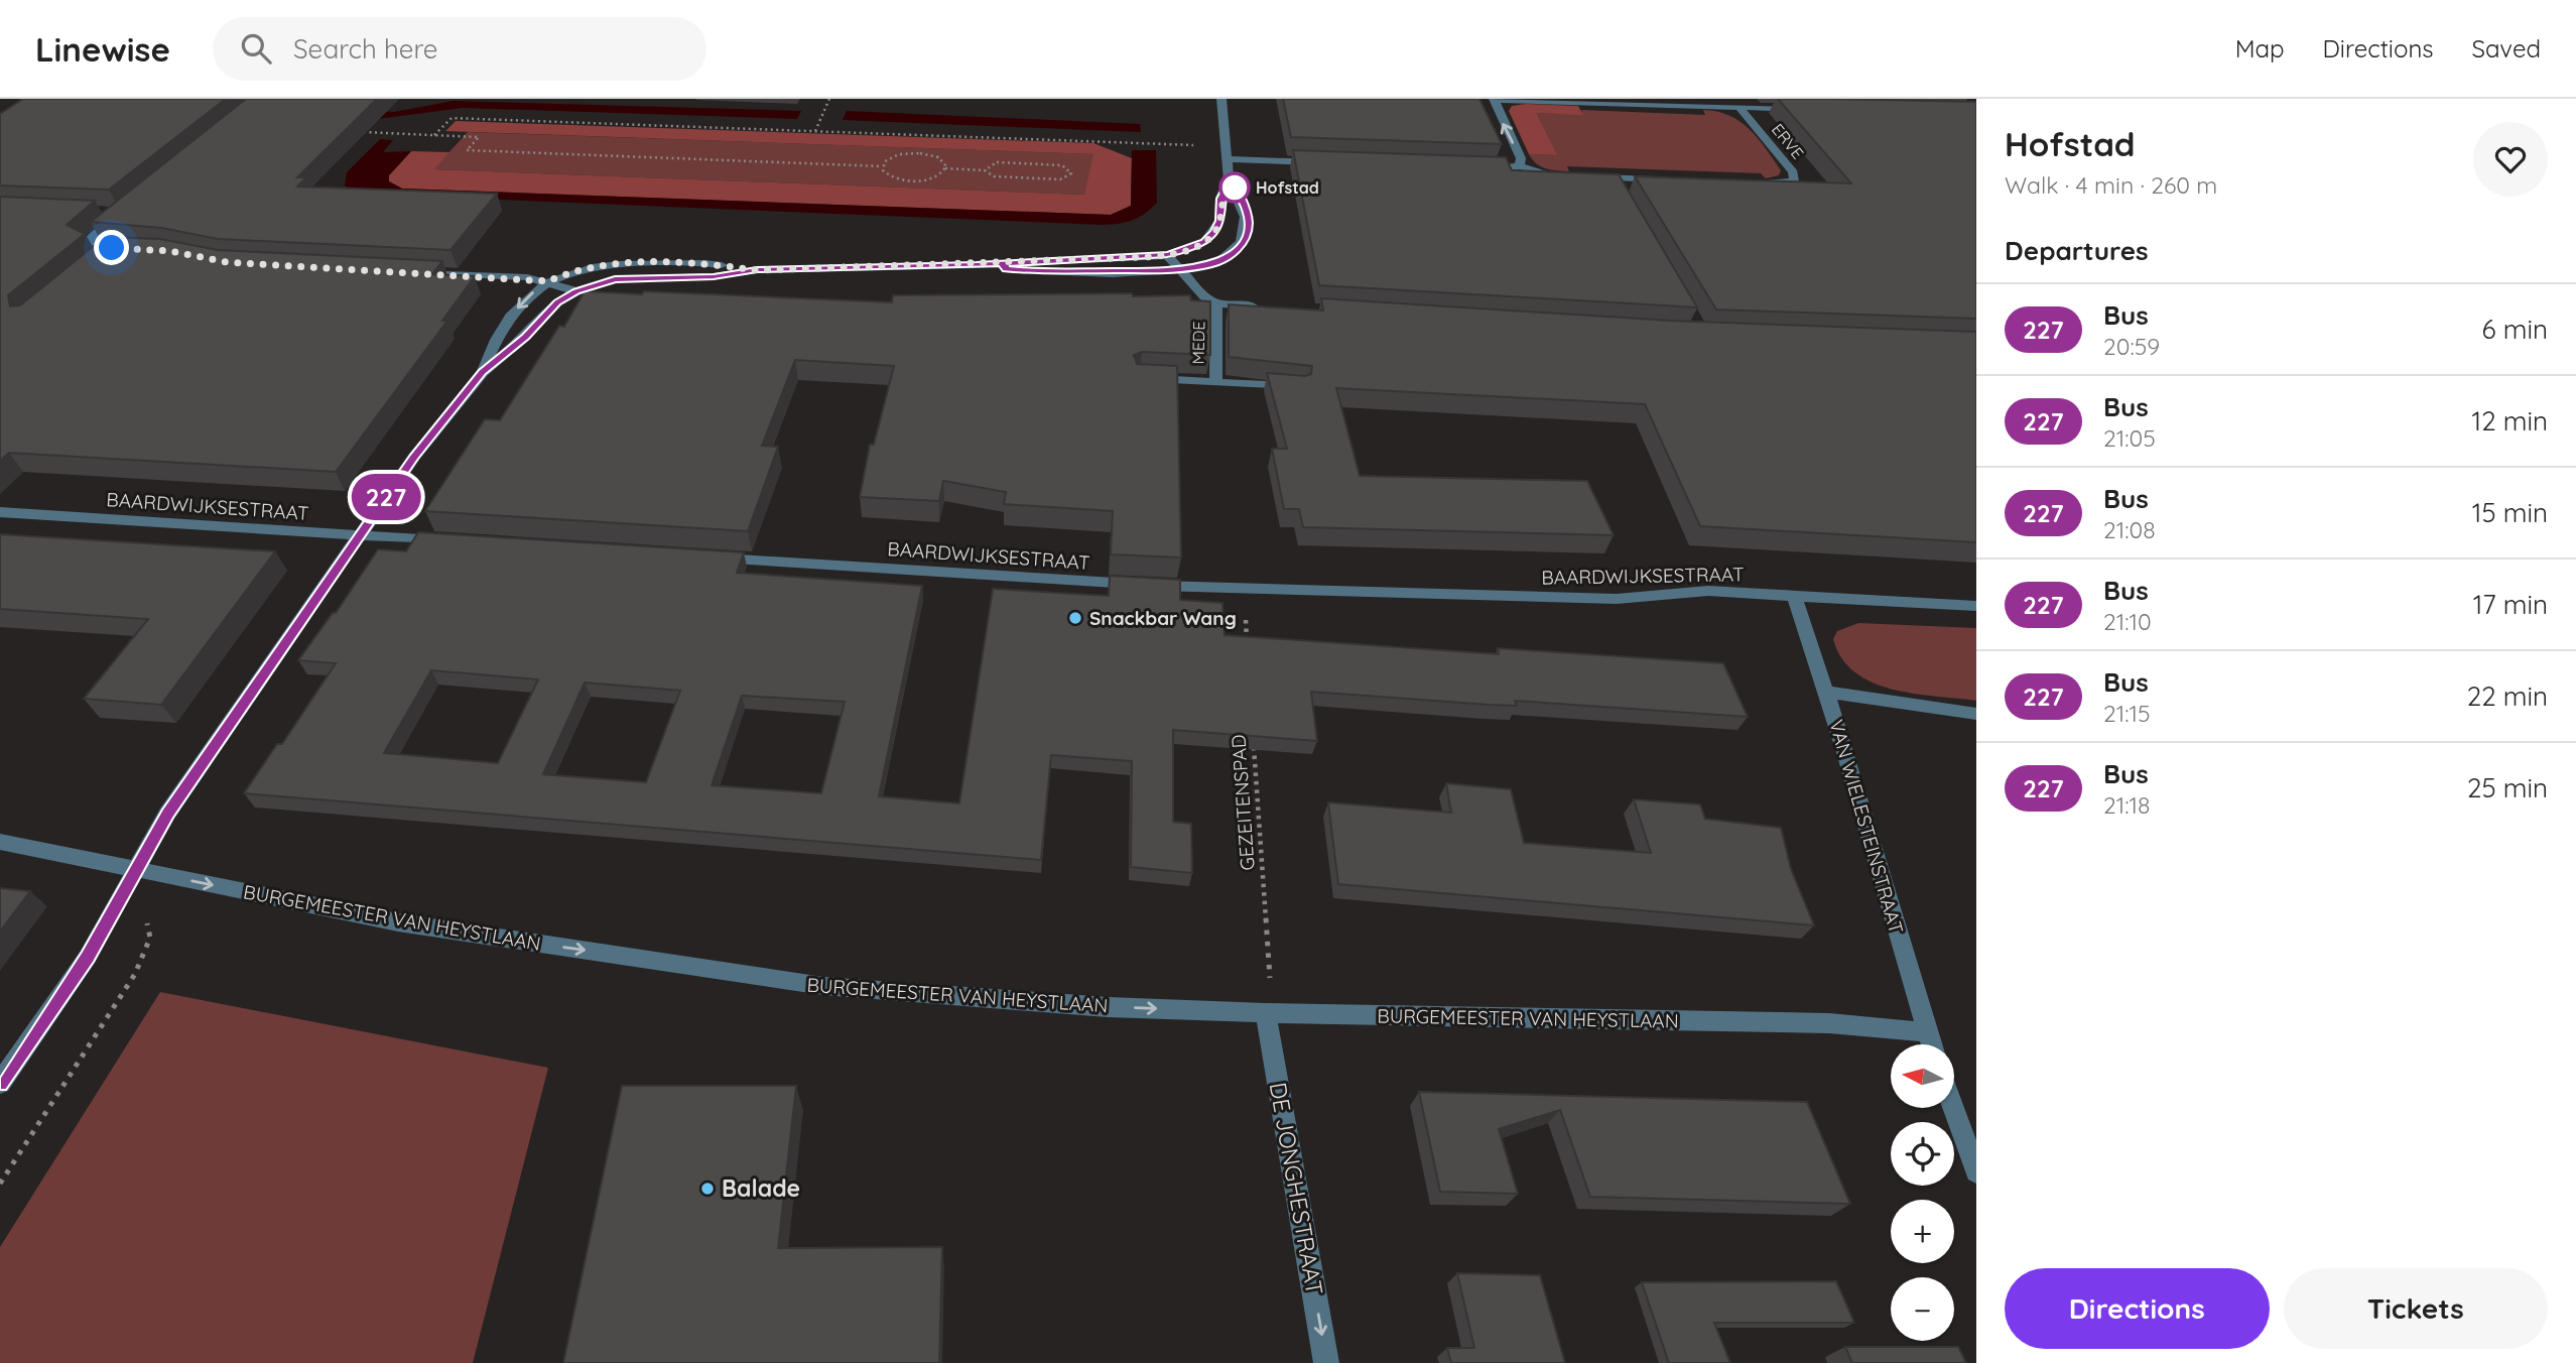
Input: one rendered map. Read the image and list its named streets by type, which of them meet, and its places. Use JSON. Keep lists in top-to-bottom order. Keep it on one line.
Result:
{"streets":{"street":["ERVE","MEDE","BAARDWIJKSESTRAAT","VAN WIELESTEINSTRAAT","BURGEMEESTER VAN HEYSTLAAN","DE JONGHESTRAAT"],"path":["GEZEITENSPAD"]},"crossings":[["BAARDWIJKSESTRAAT","VAN WIELESTEINSTRAAT"],["GEZEITENSPAD","BURGEMEESTER VAN HEYSTLAAN"],["GEZEITENSPAD","DE JONGHESTRAAT"],["VAN WIELESTEINSTRAAT","BURGEMEESTER VAN HEYSTLAAN"],["BURGEMEESTER VAN HEYSTLAAN","DE JONGHESTRAAT"]],"one_way":["BURGEMEESTER VAN HEYSTLAAN","DE JONGHESTRAAT"],"places":["Hofstad","Snackbar Wang","Balade"],"lines":["bus line 227"],"north":"left","page":{"header":"Linewise","search":"Search here","nav":["Map","Directions","Saved"],"on_map":"227","heading":[["Hofstad","Walk · 4 min · 260 m"],"Departures"],"list":[{"mark":"227","name":"Bus","note":"20:59","value":"6 min"},{"mark":"227","name":"Bus","note":"21:05","value":"12 min"},{"mark":"227","name":"Bus","note":"21:08","value":"15 min"},{"mark":"227","name":"Bus","note":"21:10","value":"17 min"},{"mark":"227","name":"Bus","note":"21:15","value":"22 min"},{"mark":"227","name":"Bus","note":"21:18","value":"25 min"}],"map_buttons":["+","−"],"buttons":["Directions","Tickets"]}}
